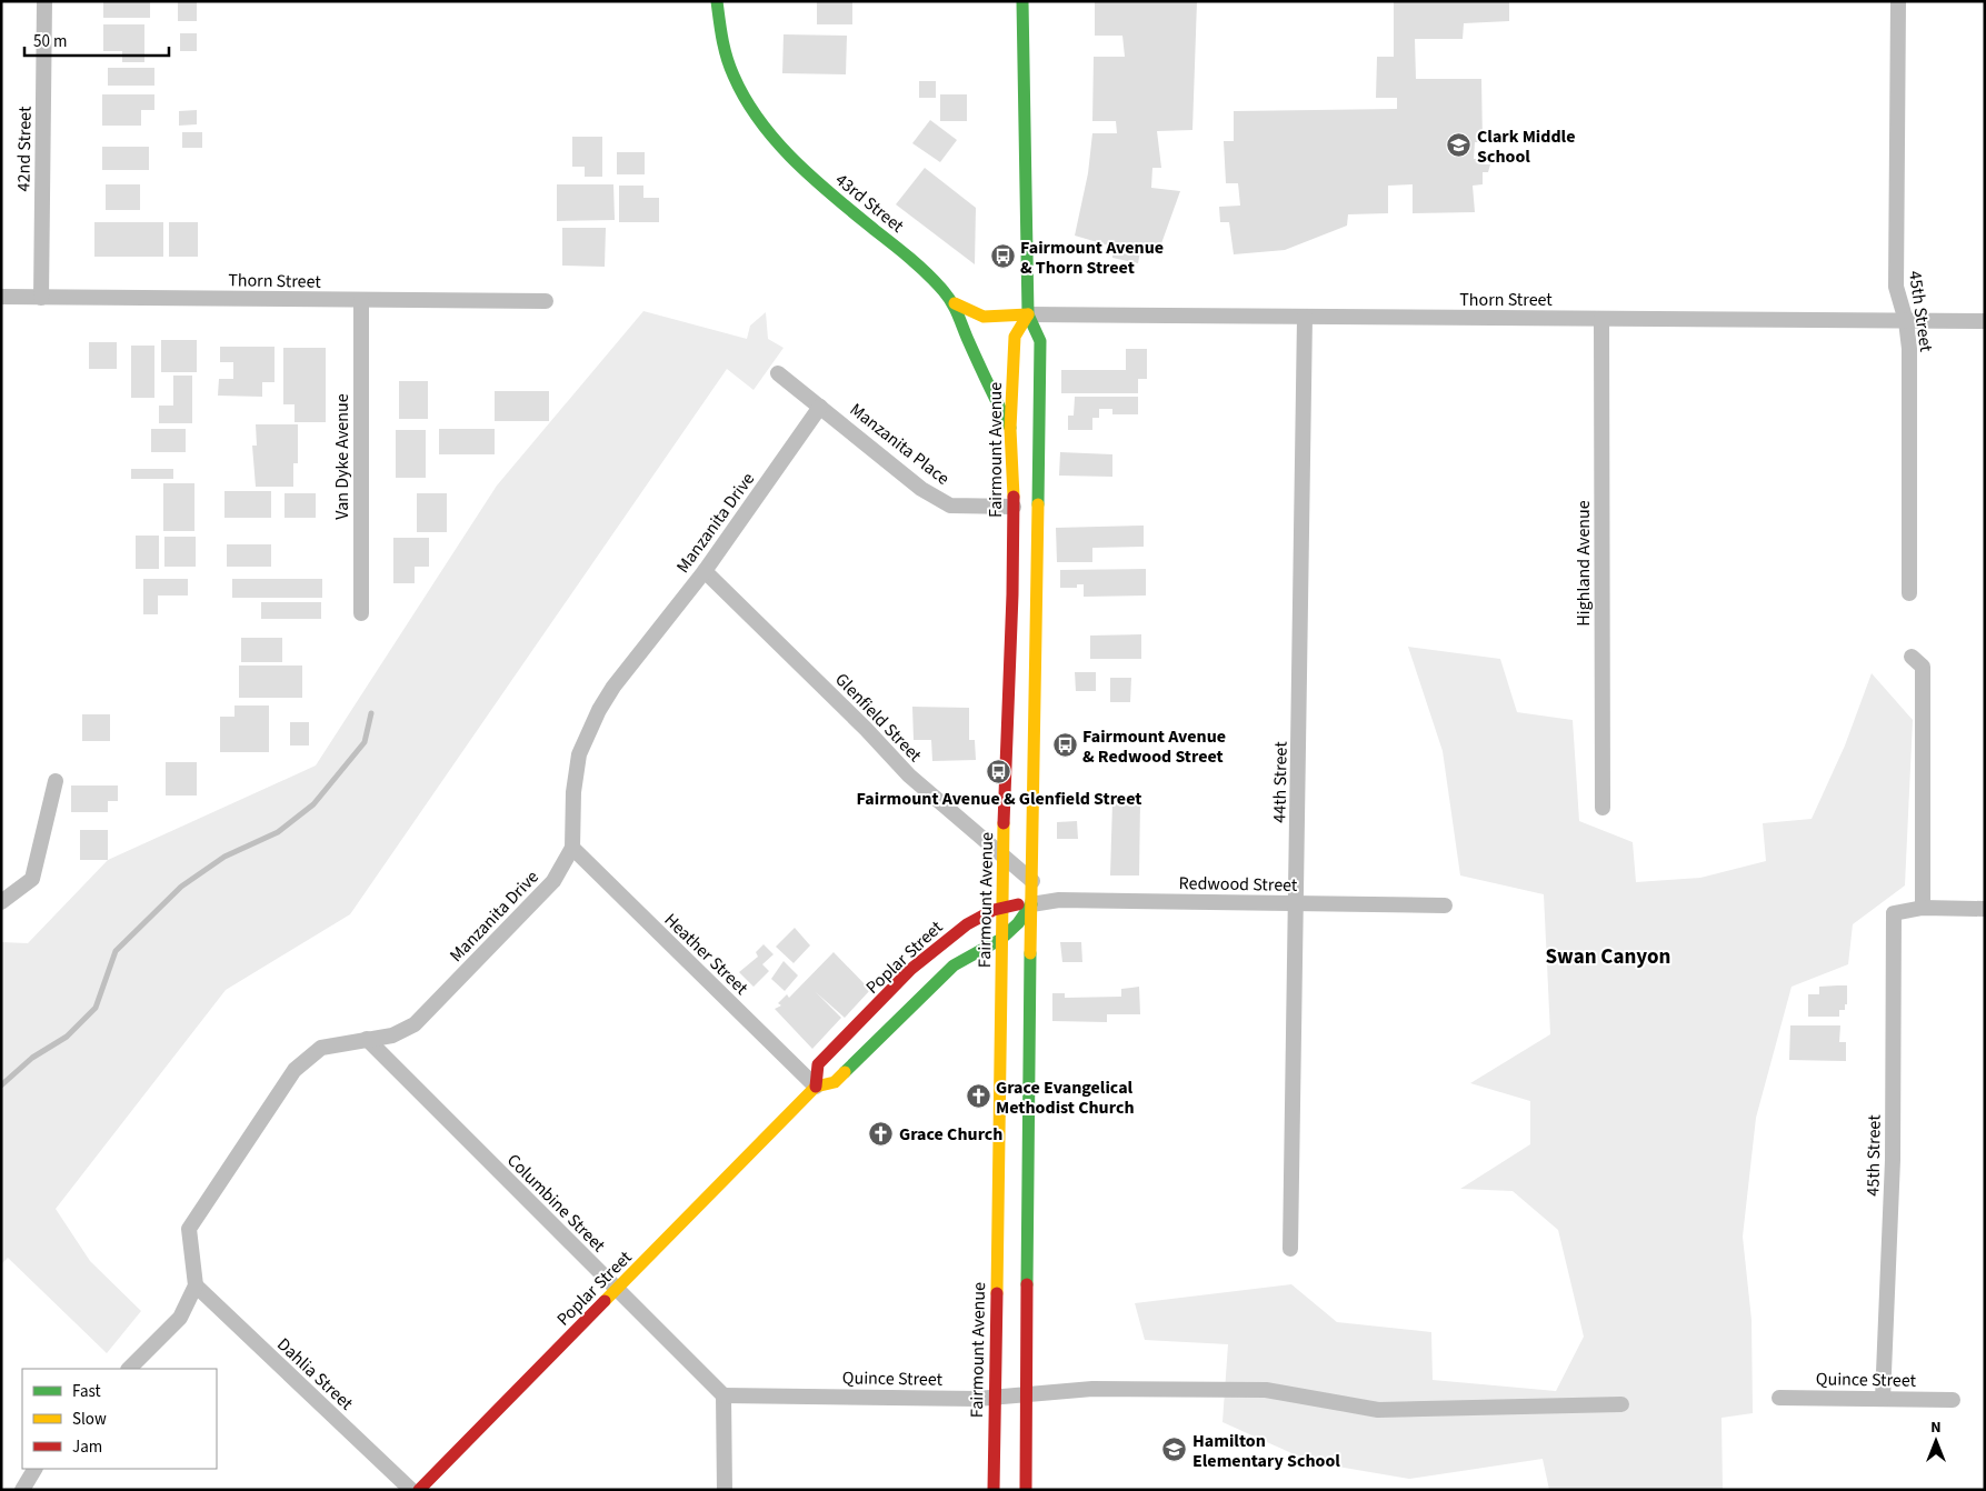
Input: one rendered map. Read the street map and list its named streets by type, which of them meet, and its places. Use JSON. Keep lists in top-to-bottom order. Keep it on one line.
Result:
{"streets":{"main road":["43rd Street","Fairmount Avenue","Poplar Street"],"street":["42nd Street","Thorn Street","45th Street","Manzanita Place","Van Dyke Avenue","Manzanita Drive","Highland Avenue","Glenfield Street","44th Street","Redwood Street","Heather Street","Columbine Street","Dahlia Street","Quince Street"]},"crossings":[["42nd Street","Thorn Street"],["43rd Street","Fairmount Avenue"],["Thorn Street","45th Street"],["Thorn Street","Fairmount Avenue"],["Thorn Street","Van Dyke Avenue"],["Thorn Street","Highland Avenue"],["Thorn Street","44th Street"],["45th Street","Quince Street"],["Manzanita Place","Fairmount Avenue"],["Manzanita Place","Manzanita Drive"],["Fairmount Avenue","Glenfield Street"],["Fairmount Avenue","Poplar Street"],["Fairmount Avenue","Quince Street"],["Manzanita Drive","Glenfield Street"],["Manzanita Drive","Heather Street"],["Manzanita Drive","Columbine Street"],["Manzanita Drive","Dahlia Street"],["44th Street","Redwood Street"],["Redwood Street","Poplar Street"],["Heather Street","Poplar Street"],["Poplar Street","Columbine Street"],["Columbine Street","Quince Street"]],"districts":["Swan Canyon"],"places":{"school or university":["Clark Middle School","Hamilton Elementary School"],"bus stop":["Fairmount Avenue & Thorn Street","Fairmount Avenue & Redwood Street","Fairmount Avenue & Glenfield Street"],"church":["Grace Evangelical Methodist Church","Grace Church"]},"legend":["Fast","Slow","Jam"],"scale_bar":"50 m","north":"top"}
